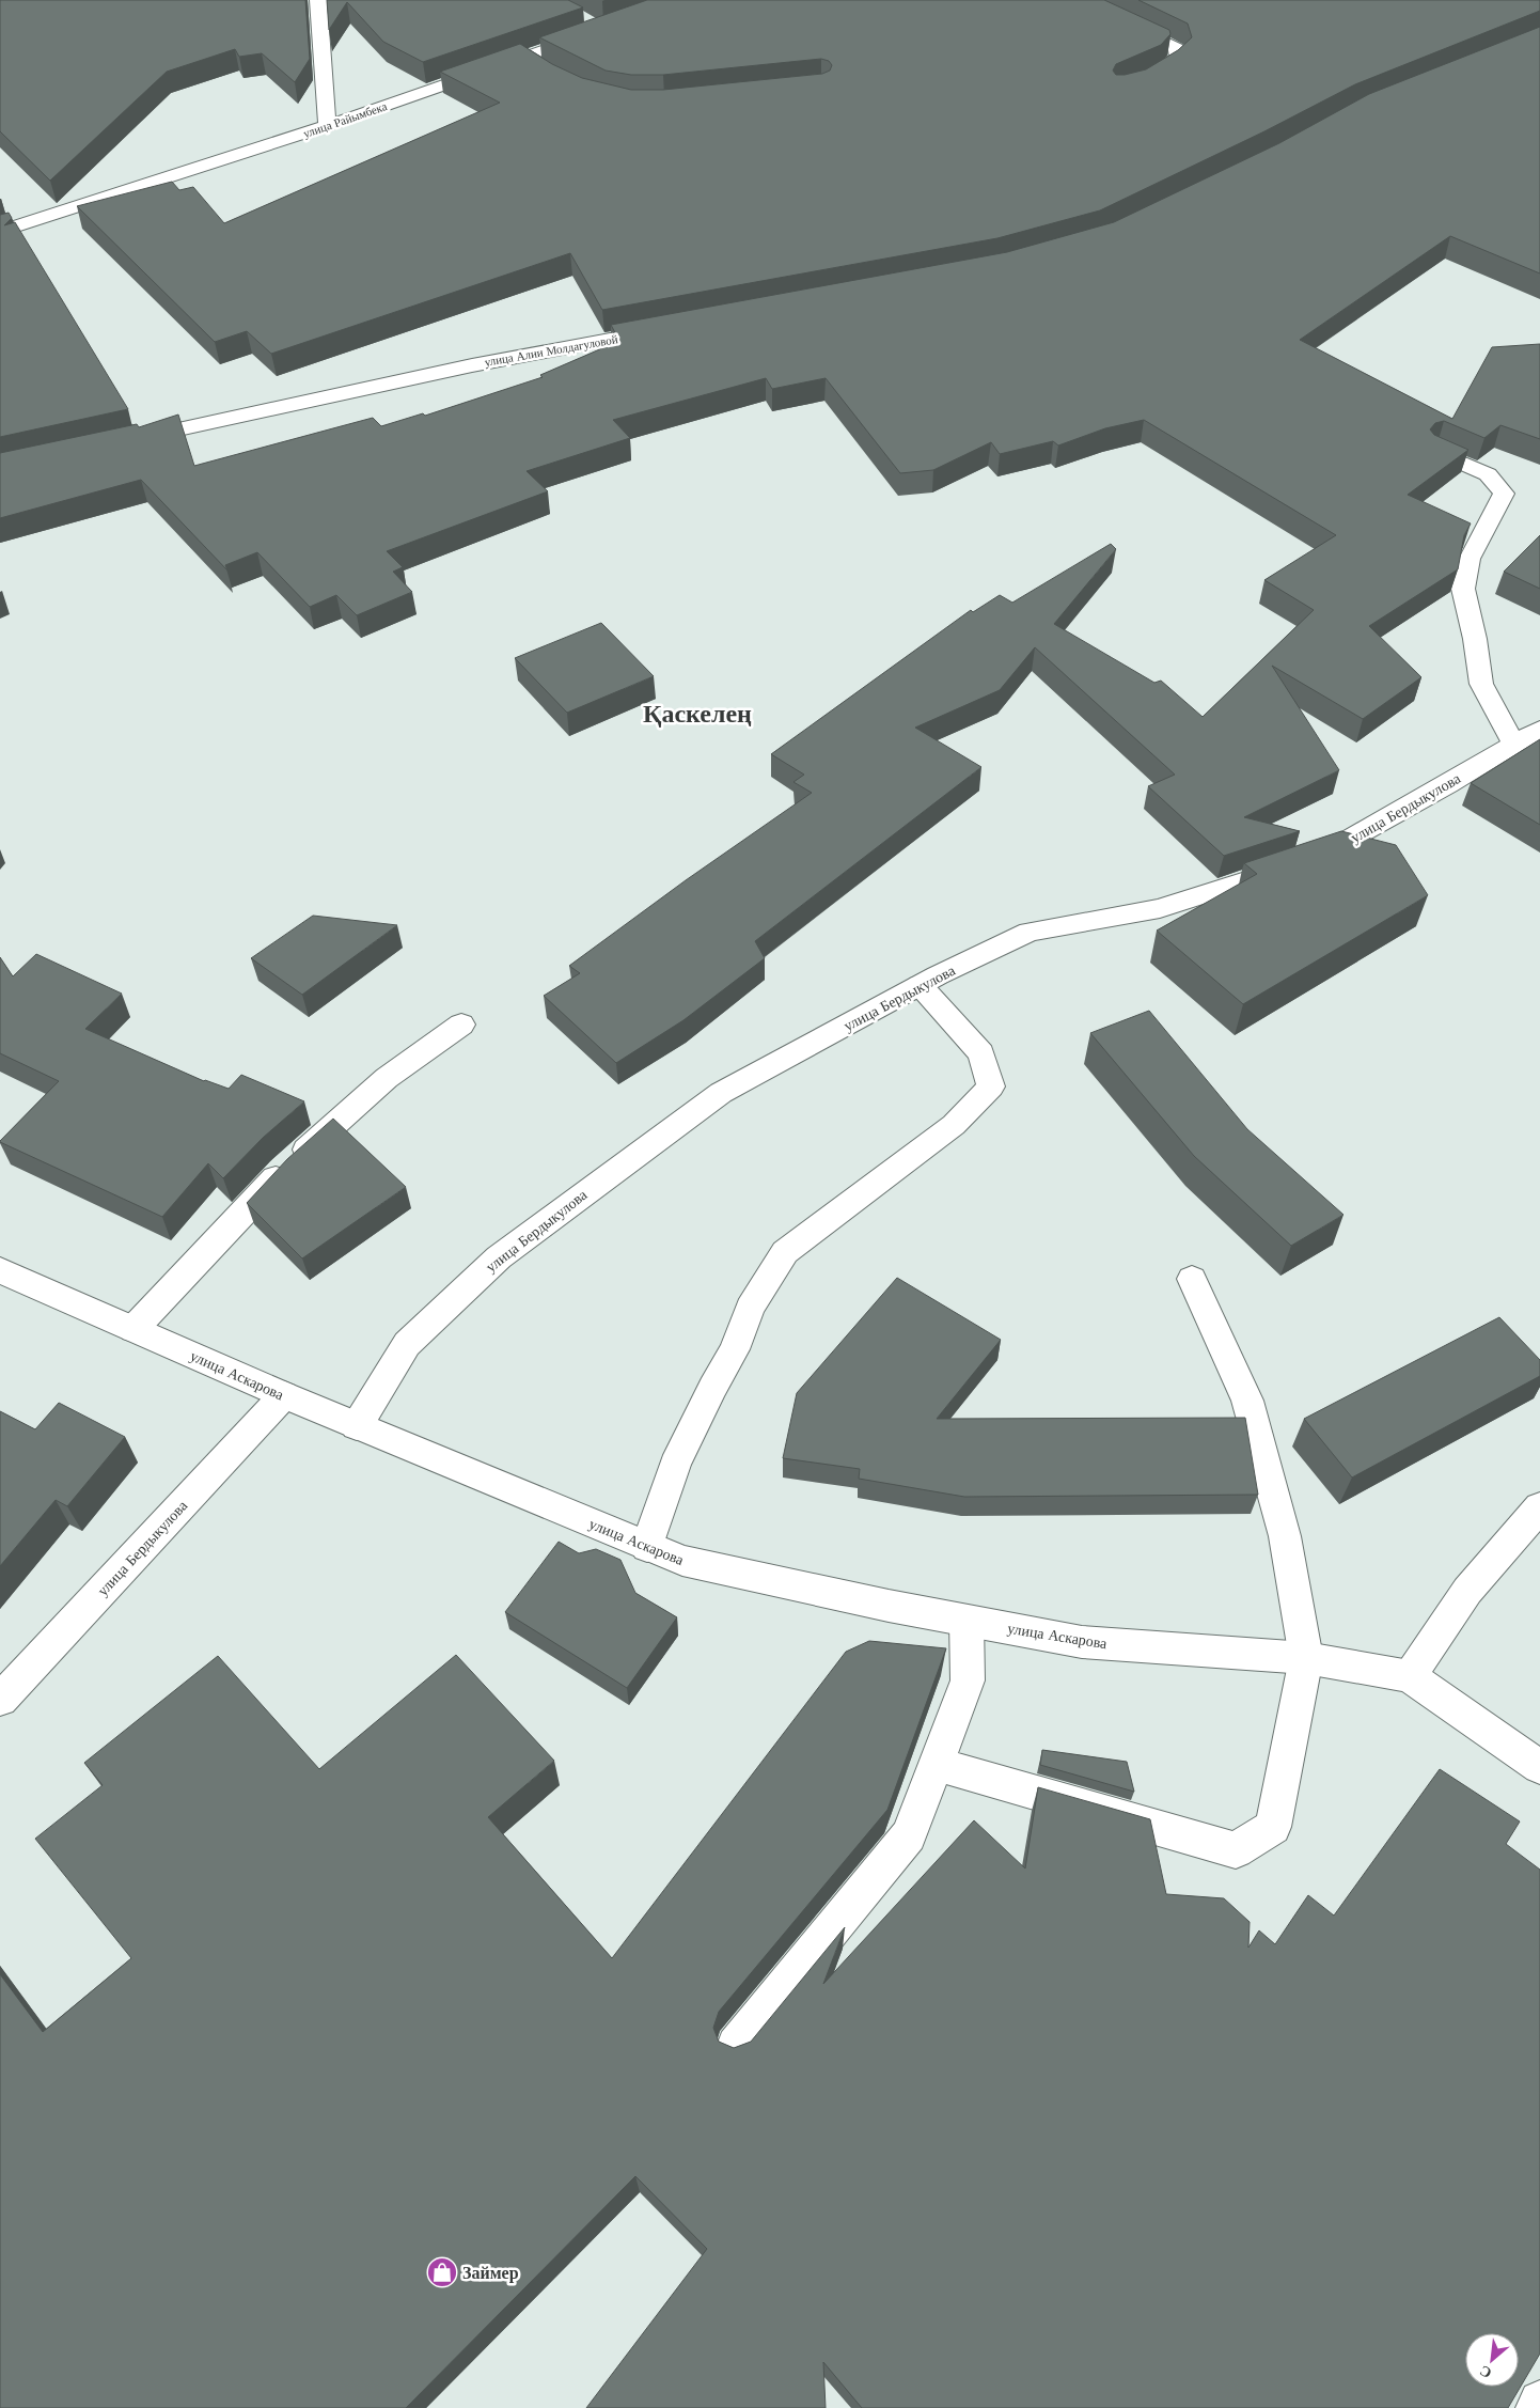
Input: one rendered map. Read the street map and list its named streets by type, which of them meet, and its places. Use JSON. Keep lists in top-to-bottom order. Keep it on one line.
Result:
{"streets":{"street":["улица Райымбека","улица Алии Молдагуловой","улица Бердыкулова","улица Аскарова"]},"crossings":[["улица Бердыкулова","улица Аскарова"]],"districts":["Қаскелең"],"places":{"shop":["Займер"]},"north":"bottom left"}
